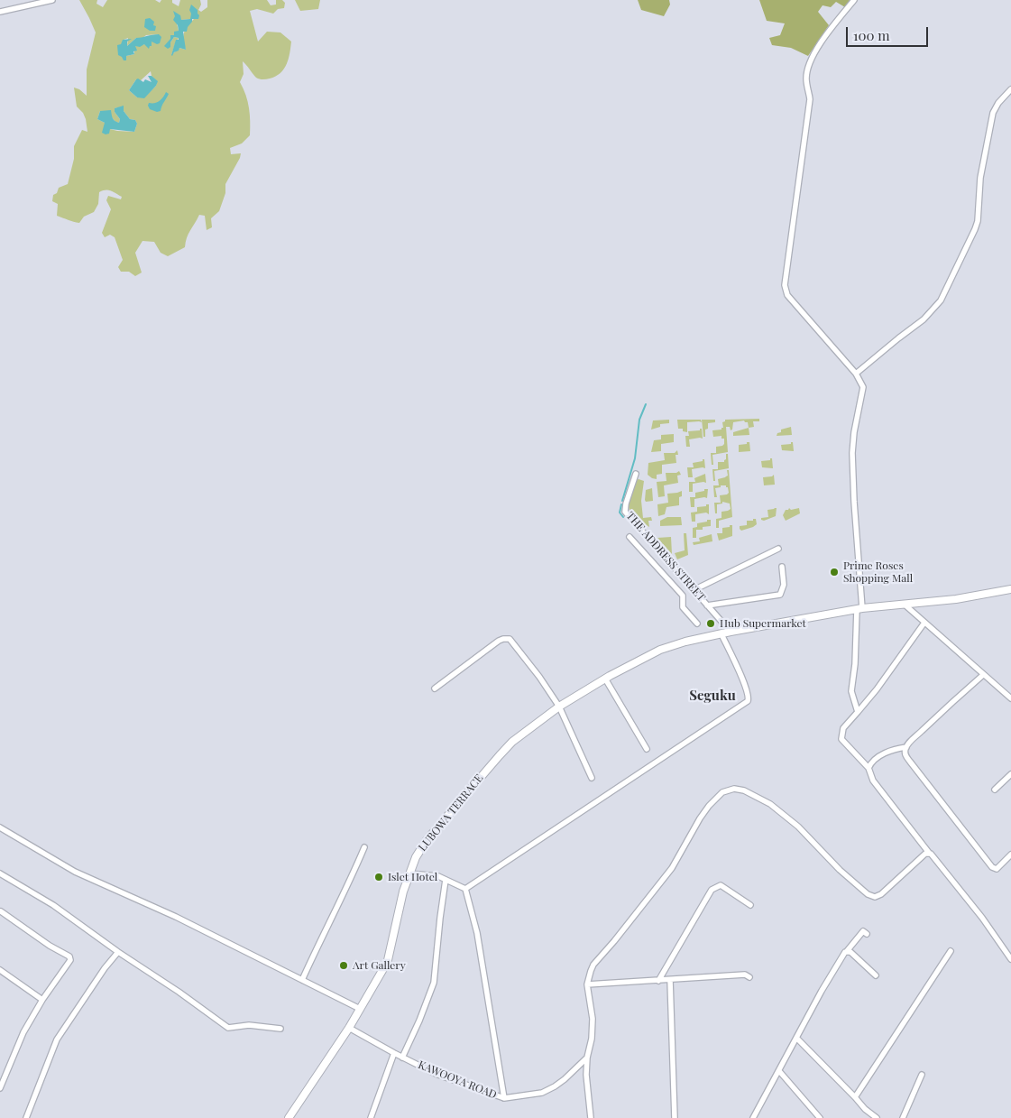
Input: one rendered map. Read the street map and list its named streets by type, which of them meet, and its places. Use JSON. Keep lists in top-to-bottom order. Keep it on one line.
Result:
{"streets":{"street":["THE ADDRESS STREET","LUBOWA TERRACE","KAWOOYA ROAD"]},"crossings":[["THE ADDRESS STREET","LUBOWA TERRACE"],["LUBOWA TERRACE","KAWOOYA ROAD"]],"districts":["Seguku"],"places":["Prime Roses Shopping Mall","Hub Supermarket","Islet Hotel","Art Gallery"],"scale_bar":"100 m"}
